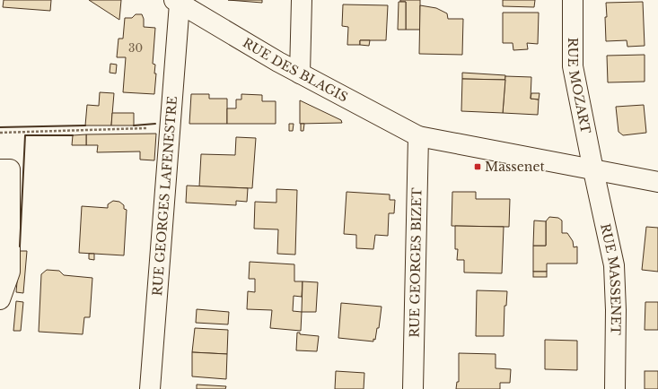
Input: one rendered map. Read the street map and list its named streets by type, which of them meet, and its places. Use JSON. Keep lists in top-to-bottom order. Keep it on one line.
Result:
{"streets":{"street":["RUE DES BLAGIS","RUE MOZART","RUE GEORGES LAFENESTRE","RUE GEORGES BIZET","RUE MASSENET"]},"crossings":[["RUE DES BLAGIS","RUE MOZART"],["RUE DES BLAGIS","RUE GEORGES LAFENESTRE"],["RUE DES BLAGIS","RUE GEORGES BIZET"],["RUE DES BLAGIS","RUE MASSENET"],["RUE MOZART","RUE MASSENET"]],"places":{"transit":["Massenet"]},"house_numbers":["30"]}
